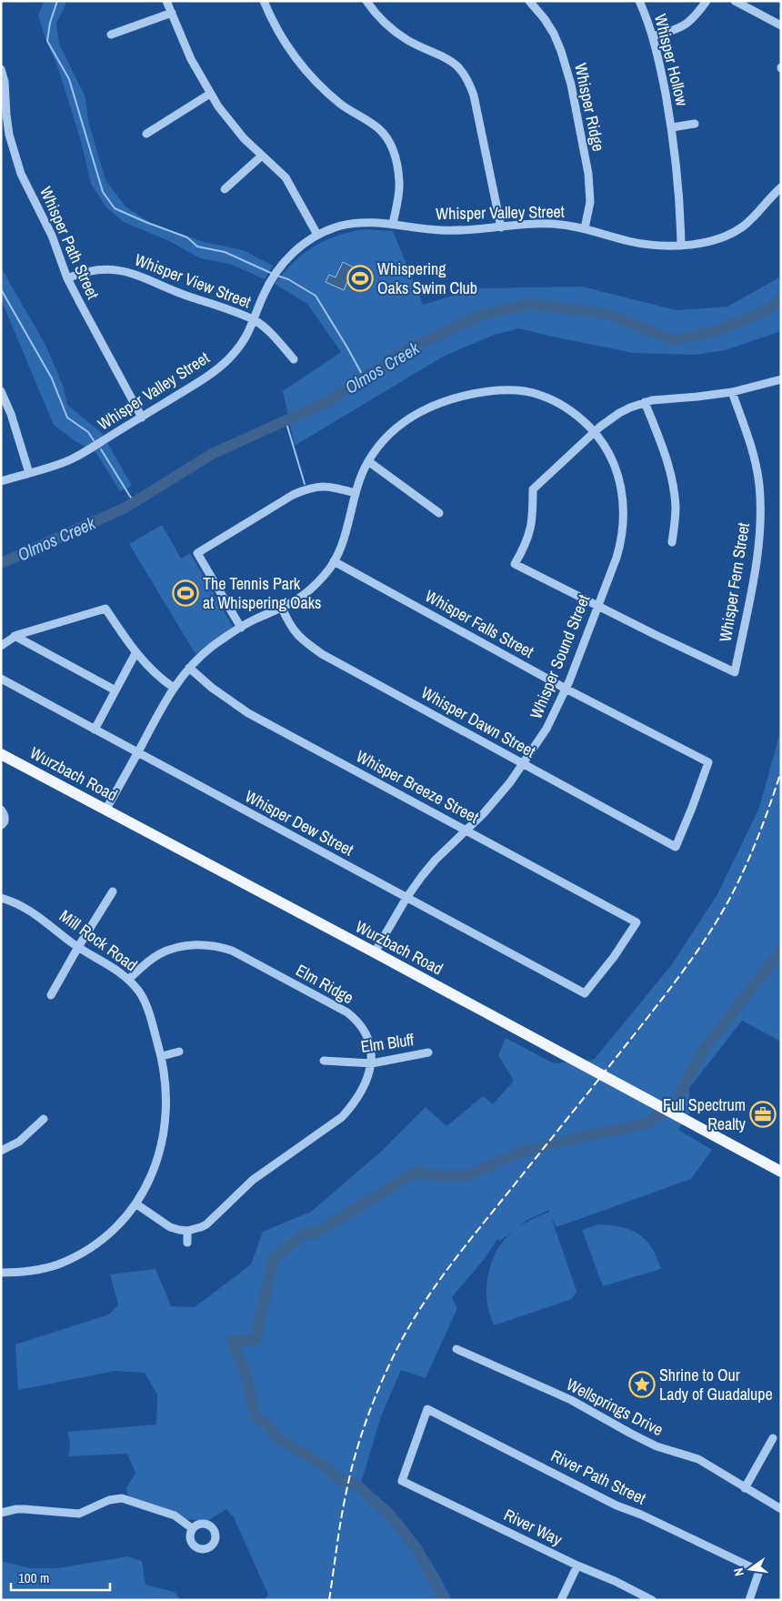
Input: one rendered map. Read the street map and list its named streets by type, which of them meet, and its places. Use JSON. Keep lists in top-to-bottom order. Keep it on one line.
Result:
{"streets":{"main road":["Wurzbach Road"],"street":["Whisper Hollow","Whisper Ridge","Whisper Valley Street","Whisper Path Street","Whisper View Street","Whisper Fern Street","Whisper Falls Street","Whisper Sound Street","Whisper Dawn Street","Whisper Breeze Street","Whisper Dew Street","Mill Rock Road","Elm Ridge","Elm Bluff","Wellsprings Drive","River Path Street","River Way"]},"crossings":[["Whisper Hollow","Whisper Valley Street"],["Whisper Ridge","Whisper Valley Street"],["Whisper Valley Street","Whisper Path Street"],["Whisper Valley Street","Whisper View Street"],["Whisper Path Street","Whisper View Street"],["Whisper Fern Street","Whisper Sound Street"],["Whisper Falls Street","Whisper Sound Street"],["Whisper Falls Street","Whisper Dawn Street"],["Whisper Sound Street","Whisper Dawn Street"],["Whisper Sound Street","Wurzbach Road"],["Whisper Sound Street","Whisper Breeze Street"],["Whisper Sound Street","Whisper Dew Street"],["Whisper Breeze Street","Whisper Dew Street"],["Mill Rock Road","Elm Ridge"],["Elm Ridge","Elm Bluff"],["River Path Street","River Way"]],"water":["Olmos Creek"],"places":{"sports":["Whispering Oaks Swim Club","The Tennis Park at Whispering Oaks"],"office":["Full Spectrum Realty"],"place":["Shrine to Our Lady of Guadalupe"]},"scale_bar":"100 m","north":"left"}
